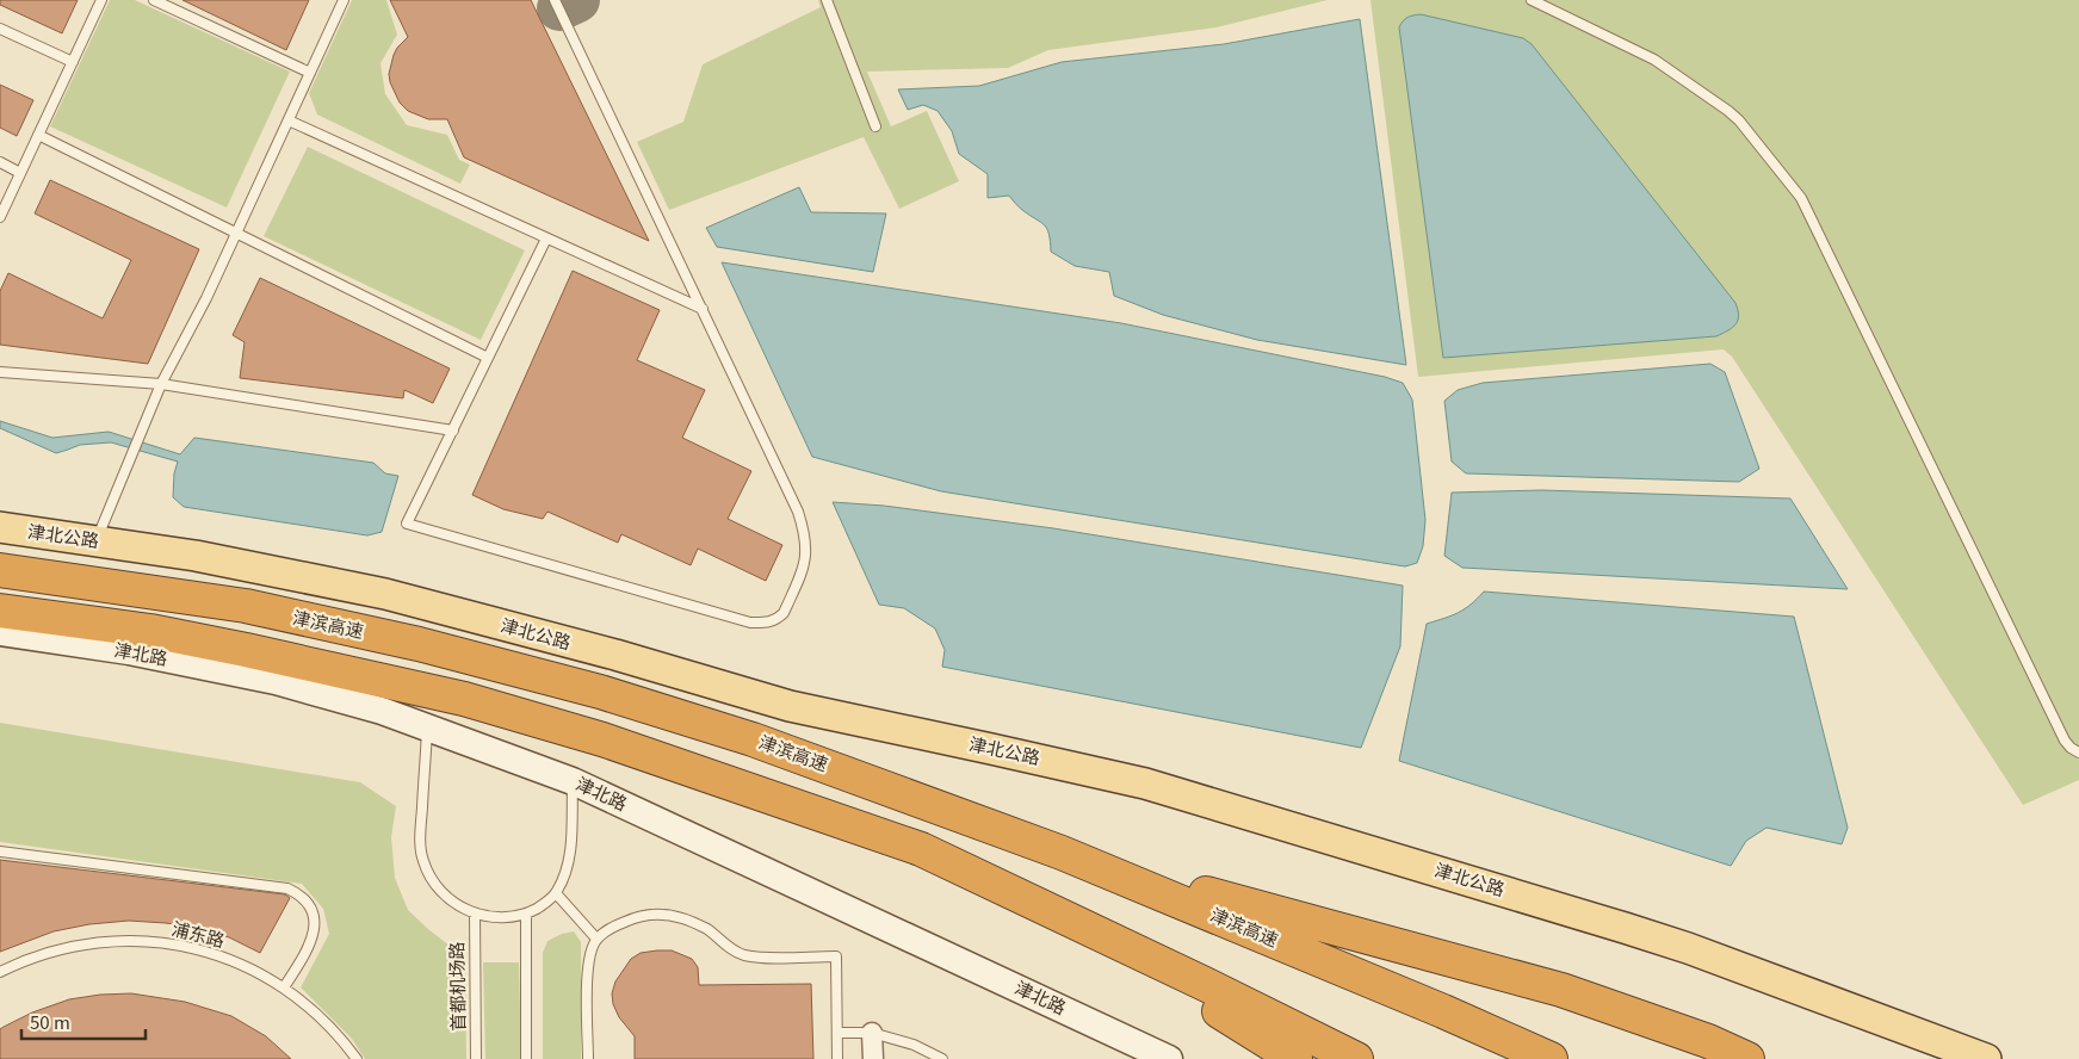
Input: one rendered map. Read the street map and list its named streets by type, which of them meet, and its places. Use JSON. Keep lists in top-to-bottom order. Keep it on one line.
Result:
{"streets":{"highway":["津滨高速"],"main road":["津北公路"],"street":["津北路"],"lane":["浦东路","首都机场路"]},"scale_bar":"50 m"}
